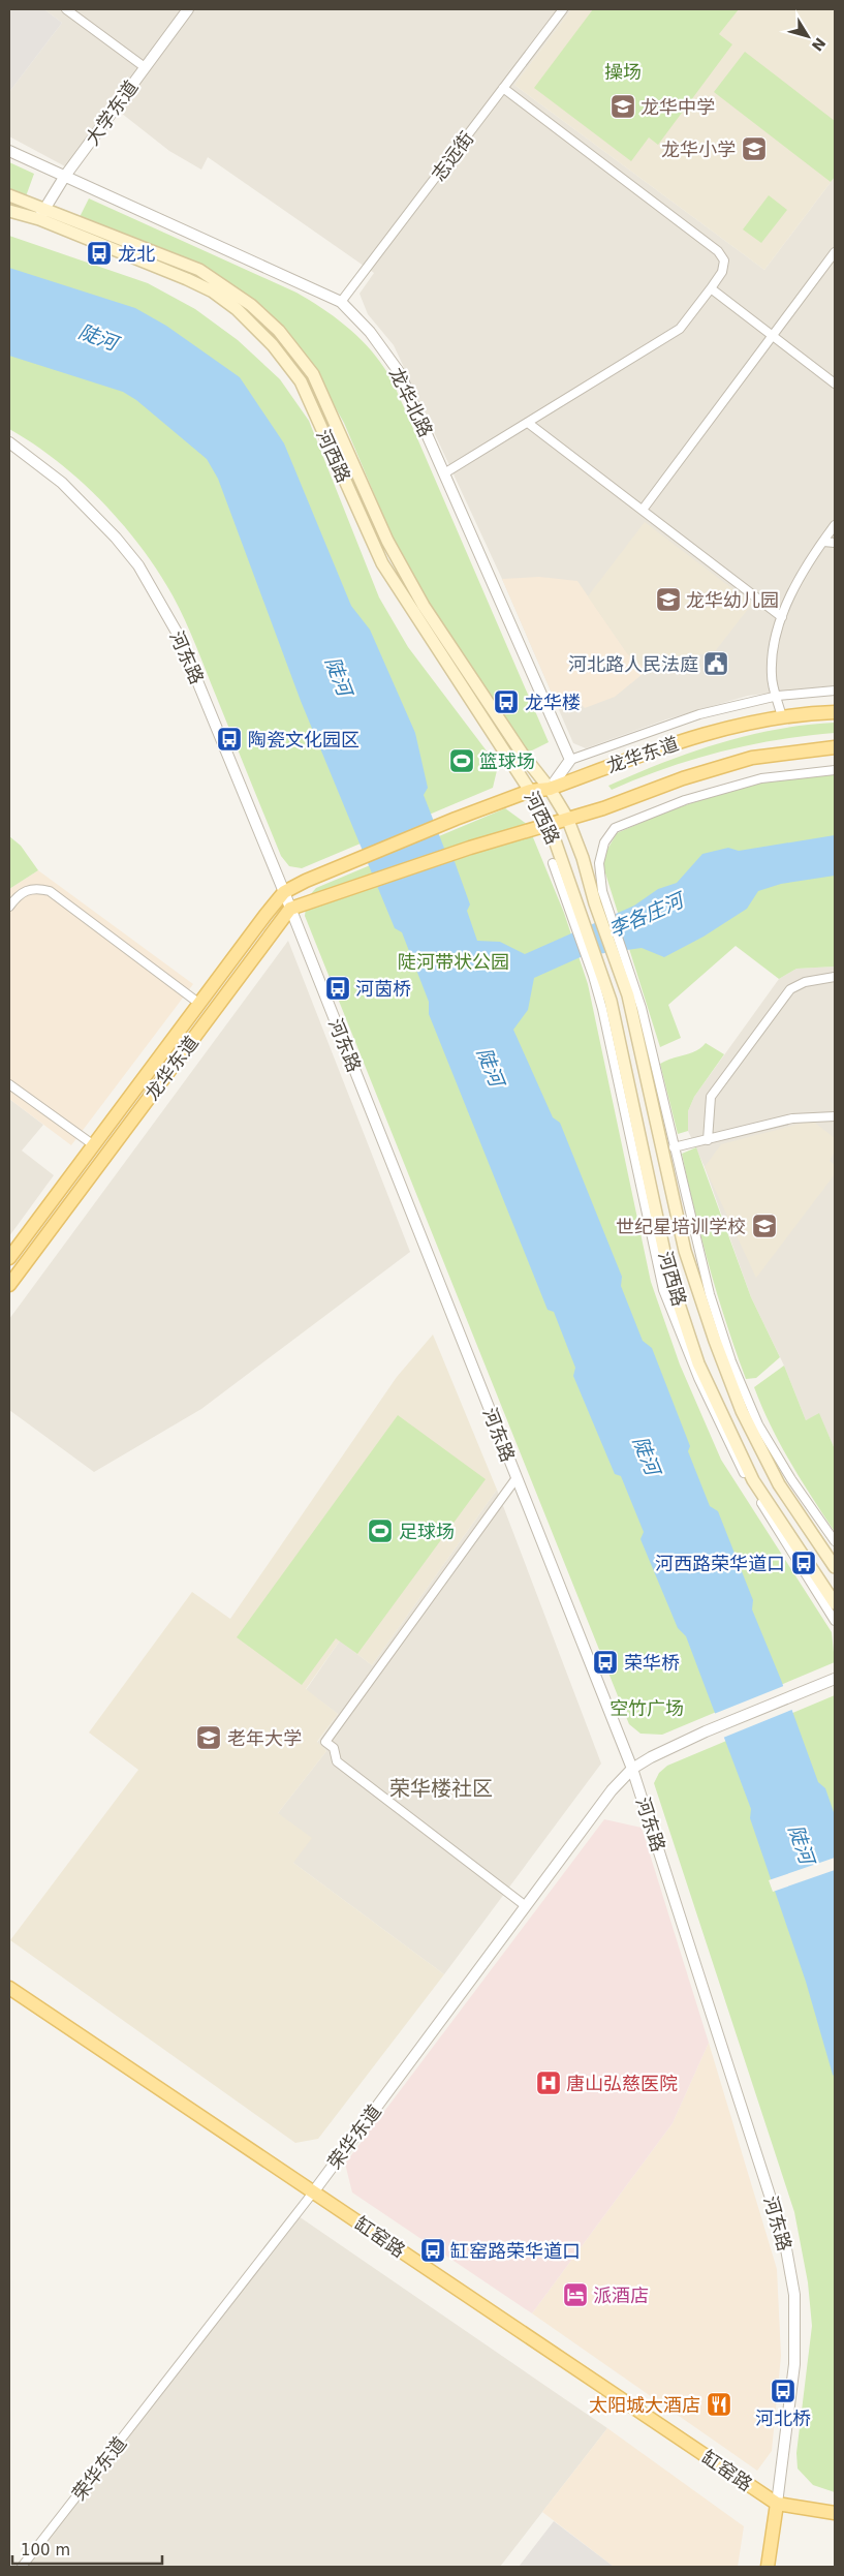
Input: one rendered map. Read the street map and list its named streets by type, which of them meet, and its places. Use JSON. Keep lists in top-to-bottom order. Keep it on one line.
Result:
{"streets":{"main road":["河西路","龙华东道","缸窑路"],"street":["大学东道","志远街","龙华北路","河东路","荣华东道"]},"crossings":[["大学东道","龙华北路"],["大学东道","河西路"],["志远街","龙华北路"],["河西路","龙华东道"],["河东路","龙华东道"],["河东路","荣华东道"],["河东路","缸窑路"],["荣华东道","缸窑路"]],"districts":["荣华楼社区"],"water":["陡河","李各庄河"],"parks":["操场","陡河带状公园","空竹广场"],"places":{"school or university":["龙华中学","龙华小学","龙华幼儿园","世纪星培训学校","老年大学"],"bus stop":["龙北","龙华楼","陶瓷文化园区","河茵桥","河西路荣华道口","荣华桥","缸窑路荣华道口","河北桥"],"public building":["河北路人民法庭"],"sports":["篮球场","足球场"],"hospital":["唐山弘慈医院"],"hotel":["派酒店"],"restaurant":["太阳城大酒店"]},"scale_bar":"100 m","north":"bottom right"}
